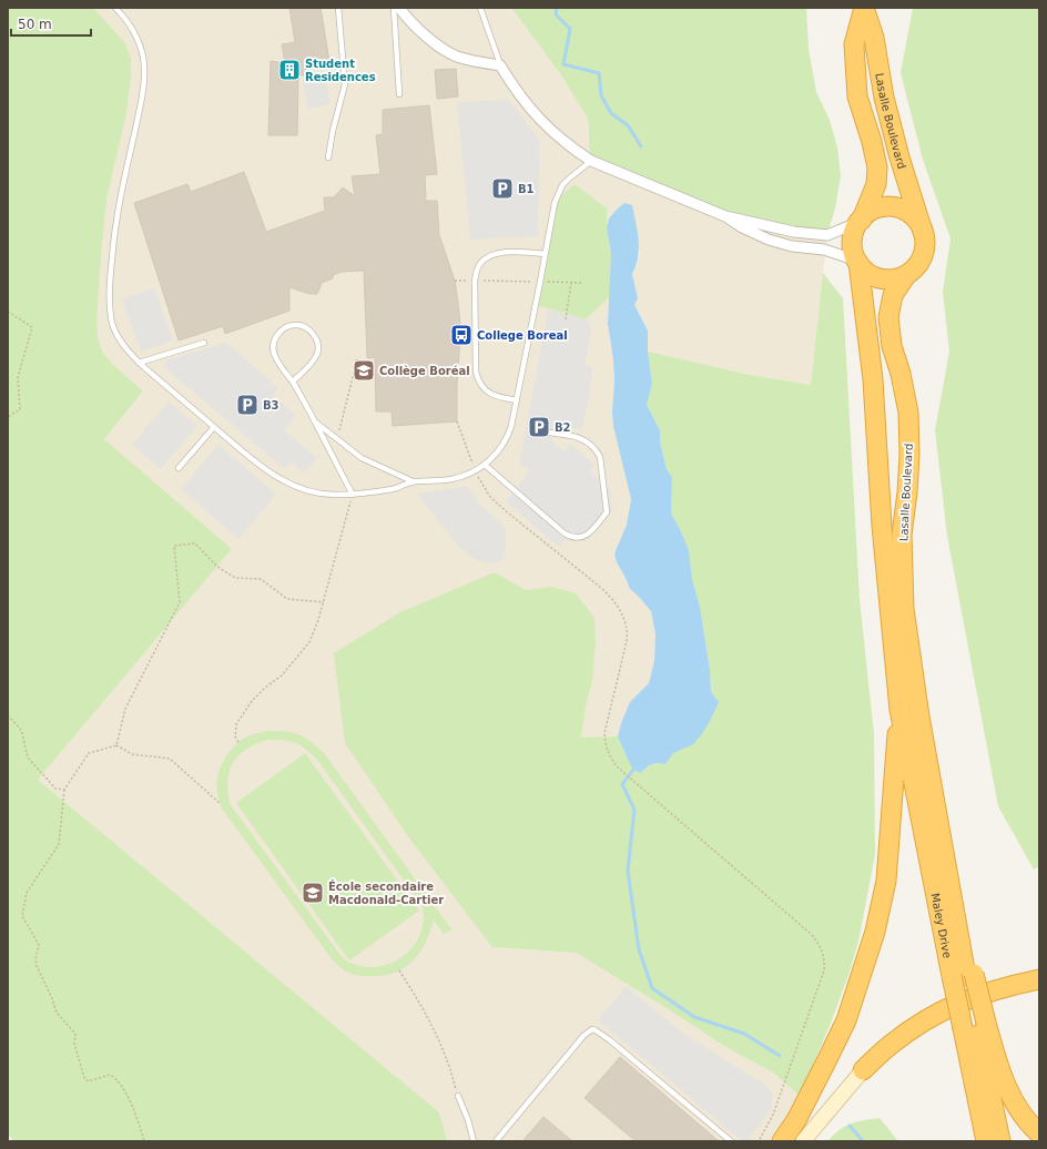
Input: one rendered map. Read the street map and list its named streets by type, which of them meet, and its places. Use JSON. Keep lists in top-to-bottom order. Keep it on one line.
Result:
{"streets":{"highway":["Lasalle Boulevard","Maley Drive"]},"crossings":[["Lasalle Boulevard","Maley Drive"]],"places":{"building":["Student Residences"],"parking":["B1","B3","B2"],"bus stop":["College Boreal"],"school or university":["Collège Boréal","École secondaire Macdonald-Cartier"]},"scale_bar":"50 m"}
